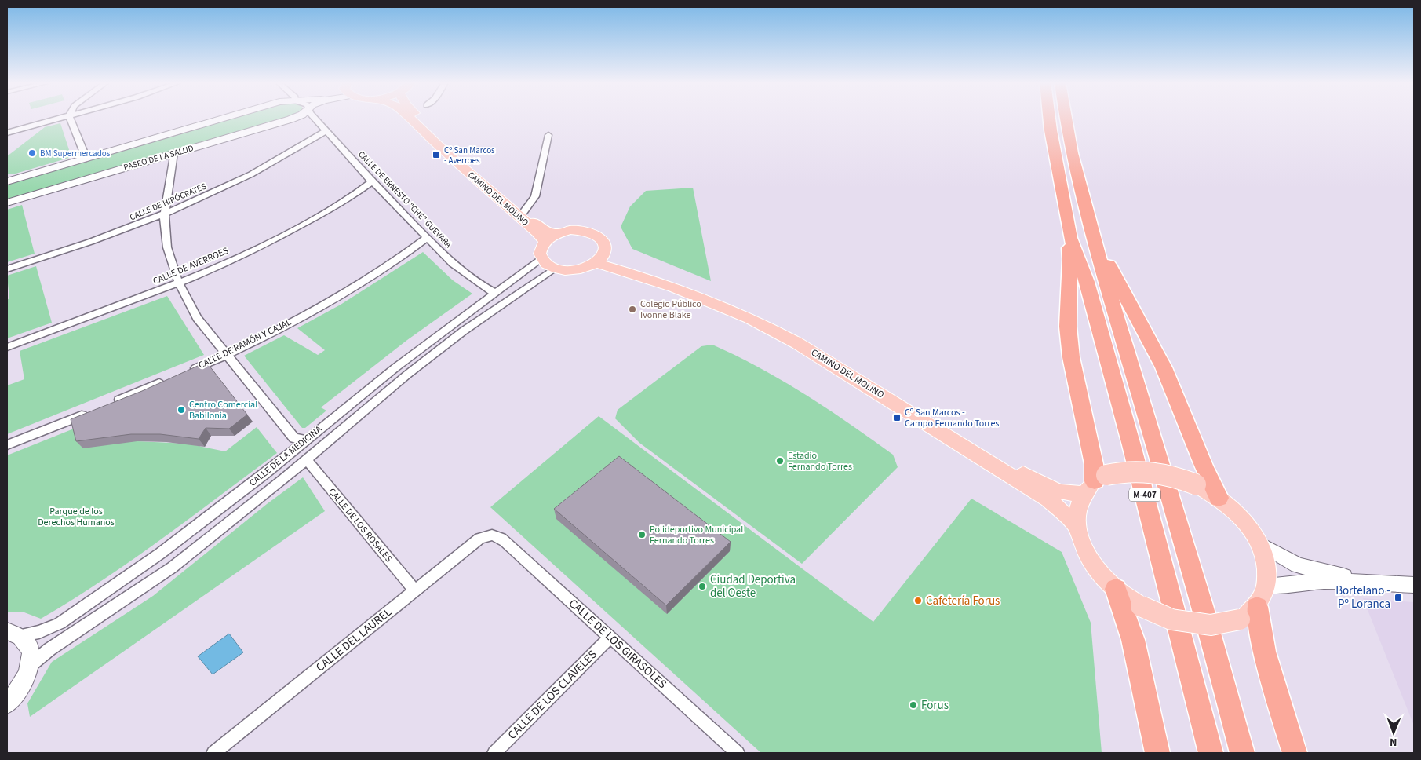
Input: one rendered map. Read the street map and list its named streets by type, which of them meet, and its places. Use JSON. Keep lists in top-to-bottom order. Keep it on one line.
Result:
{"streets":{"highway":["M-407"],"main road":["CAMINO DEL MOLINO"],"street":["PASEO DE LA SALUD","CALLE DE ERNESTO \"CHE\" GUEVARA","CALLE DE HIPÓCRATES","CALLE DE AVERROES","CALLE DE RAMÓN Y CAJAL","CALLE DE LA MEDICINA","CALLE DE LOS ROSALES","CALLE DEL LAUREL","CALLE DE LOS GIRASOLES","CALLE DE LOS CLAVELES"]},"crossings":[["CAMINO DEL MOLINO","CALLE DE LA MEDICINA"],["CALLE DE ERNESTO \"CHE\" GUEVARA","CALLE DE HIPÓCRATES"],["CALLE DE ERNESTO \"CHE\" GUEVARA","CALLE DE AVERROES"],["CALLE DE ERNESTO \"CHE\" GUEVARA","CALLE DE RAMÓN Y CAJAL"],["CALLE DE ERNESTO \"CHE\" GUEVARA","CALLE DE LA MEDICINA"],["CALLE DE LOS ROSALES","CALLE DEL LAUREL"],["CALLE DEL LAUREL","CALLE DE LOS GIRASOLES"],["CALLE DE LOS GIRASOLES","CALLE DE LOS CLAVELES"]],"parks":["Parque de los Derechos Humanos"],"places":{"other":["BM Supermercados","Colegio Público Ivonne Blake","Centro Comercial Babilonia","Estadio Fernando Torres","Polideportivo Municipal Fernando Torres","Ciudad Deportiva del Oeste","Cafetería Forus","Forus"],"transit":["Cº San Marcos - Averroes","Cº San Marcos - Campo Fernando Torres","Bortelano - Pº Loranca"]},"north":"bottom"}
